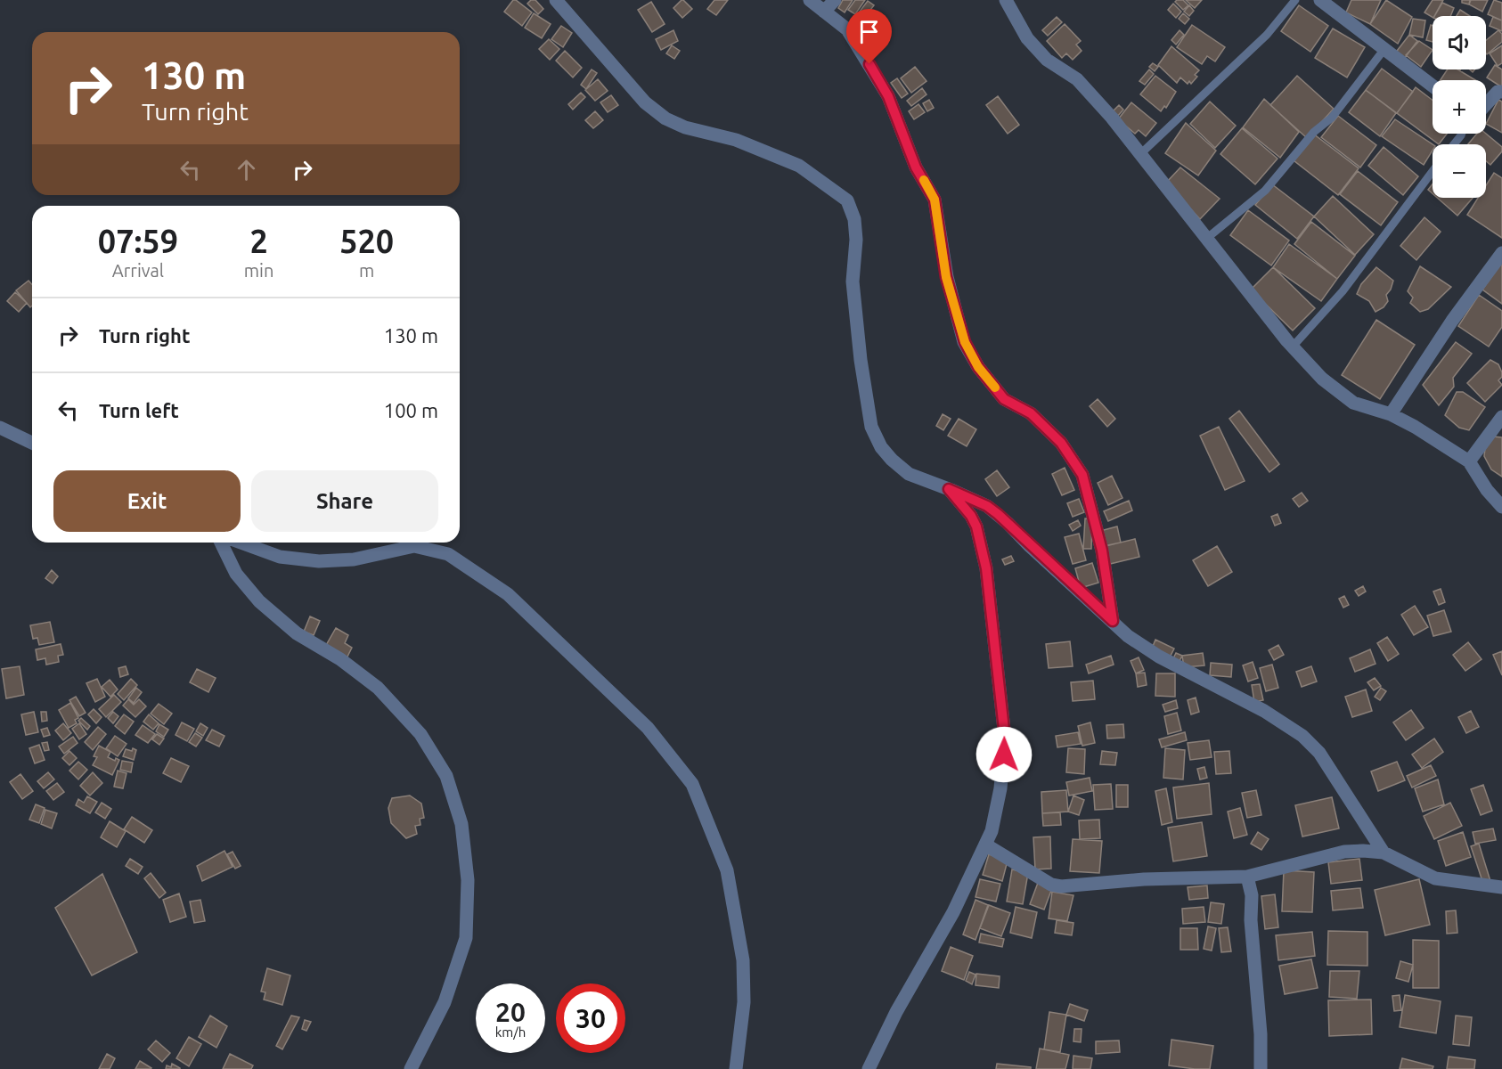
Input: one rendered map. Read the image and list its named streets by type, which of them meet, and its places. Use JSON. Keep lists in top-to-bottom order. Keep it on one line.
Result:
{"page":{"map_buttons":["+","−"],"turn":["130 m","Turn right"],"eta":["07:59","Arrival","2","min","520","m"],"list":[{"name":"Turn right","value":"130 m"},{"name":"Turn left","value":"100 m"}],"buttons":["Exit","Share"],"speed":"20 km/h","limit":"30"}}
